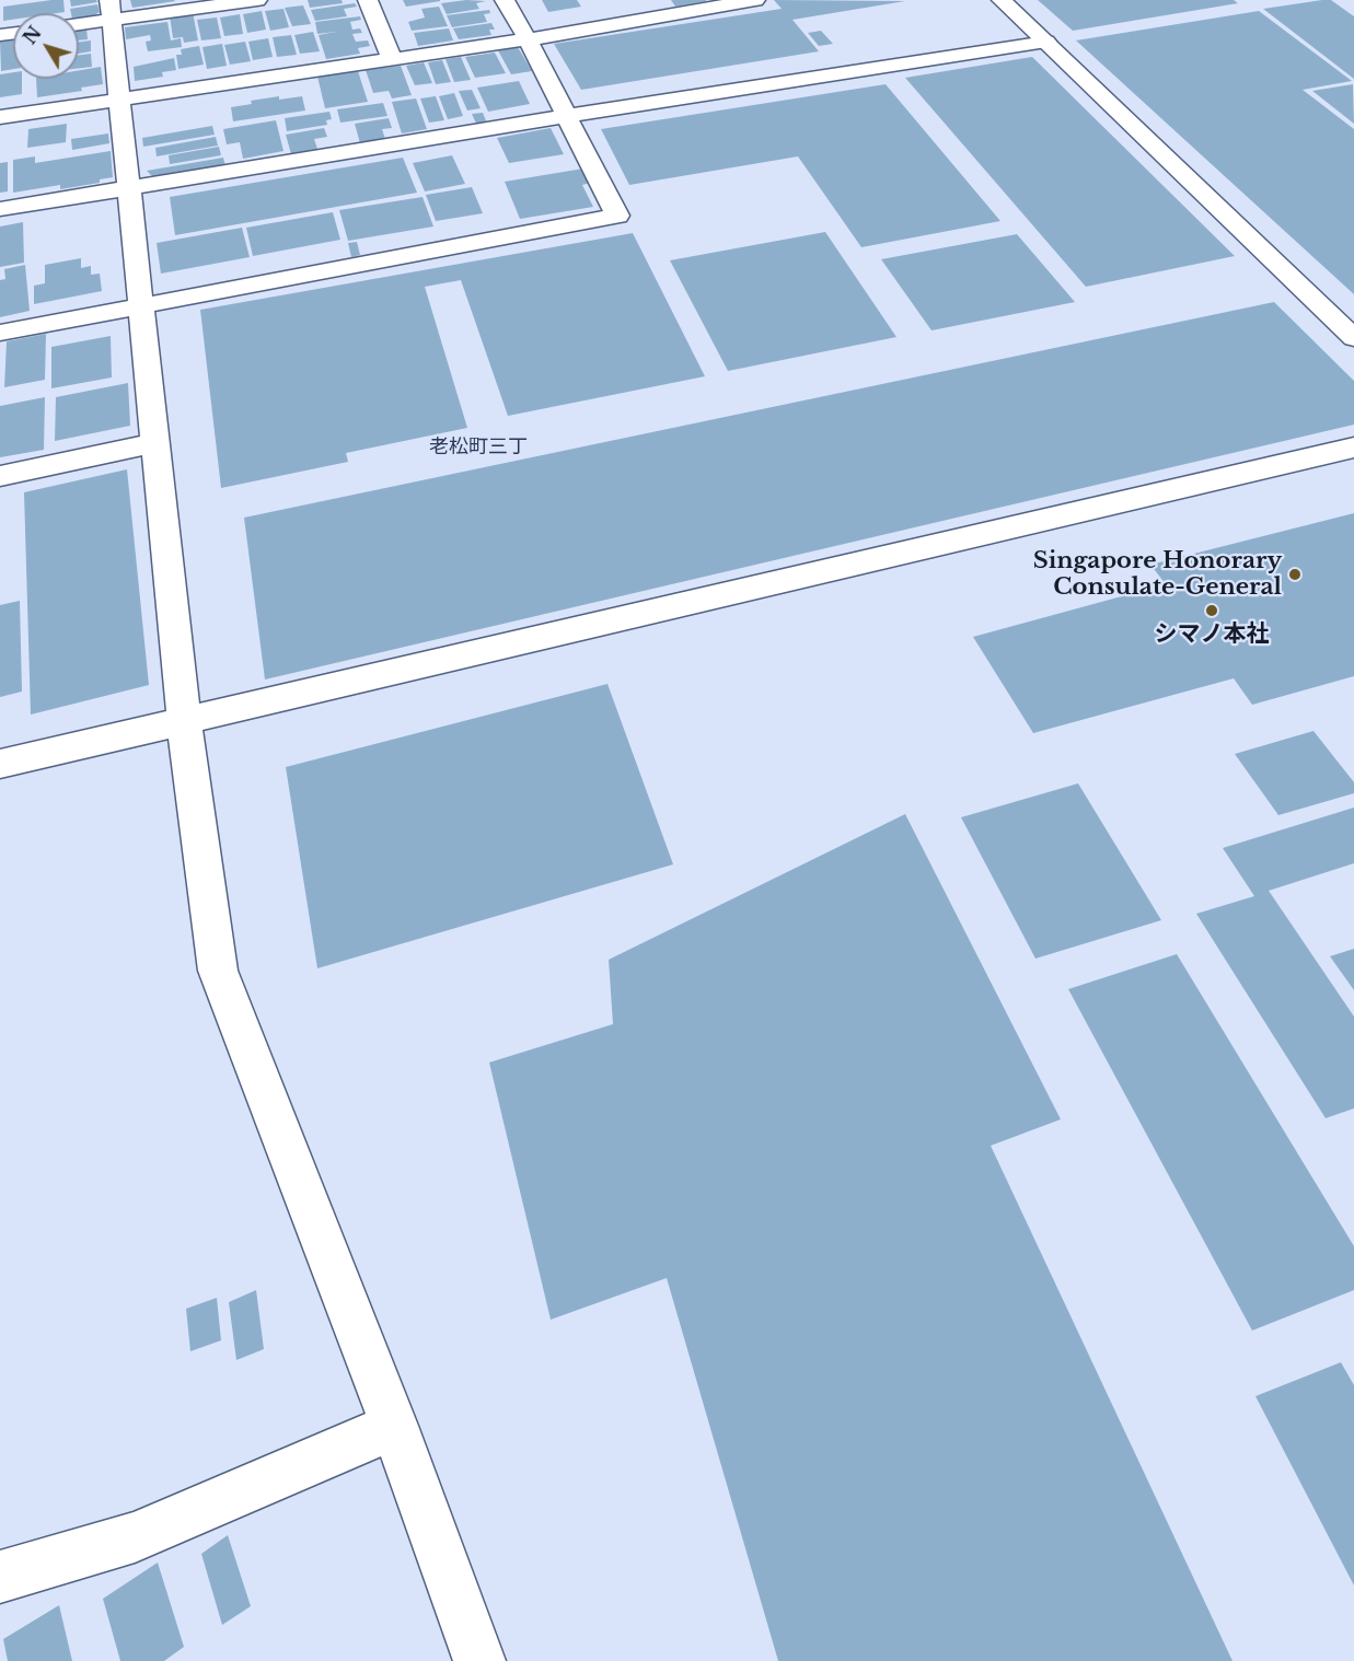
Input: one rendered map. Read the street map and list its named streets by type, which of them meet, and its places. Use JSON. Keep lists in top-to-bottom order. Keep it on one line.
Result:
{"districts":["老松町三丁"],"places":["Singapore Honorary Consulate-General","シマノ本社"],"north":"top left"}
